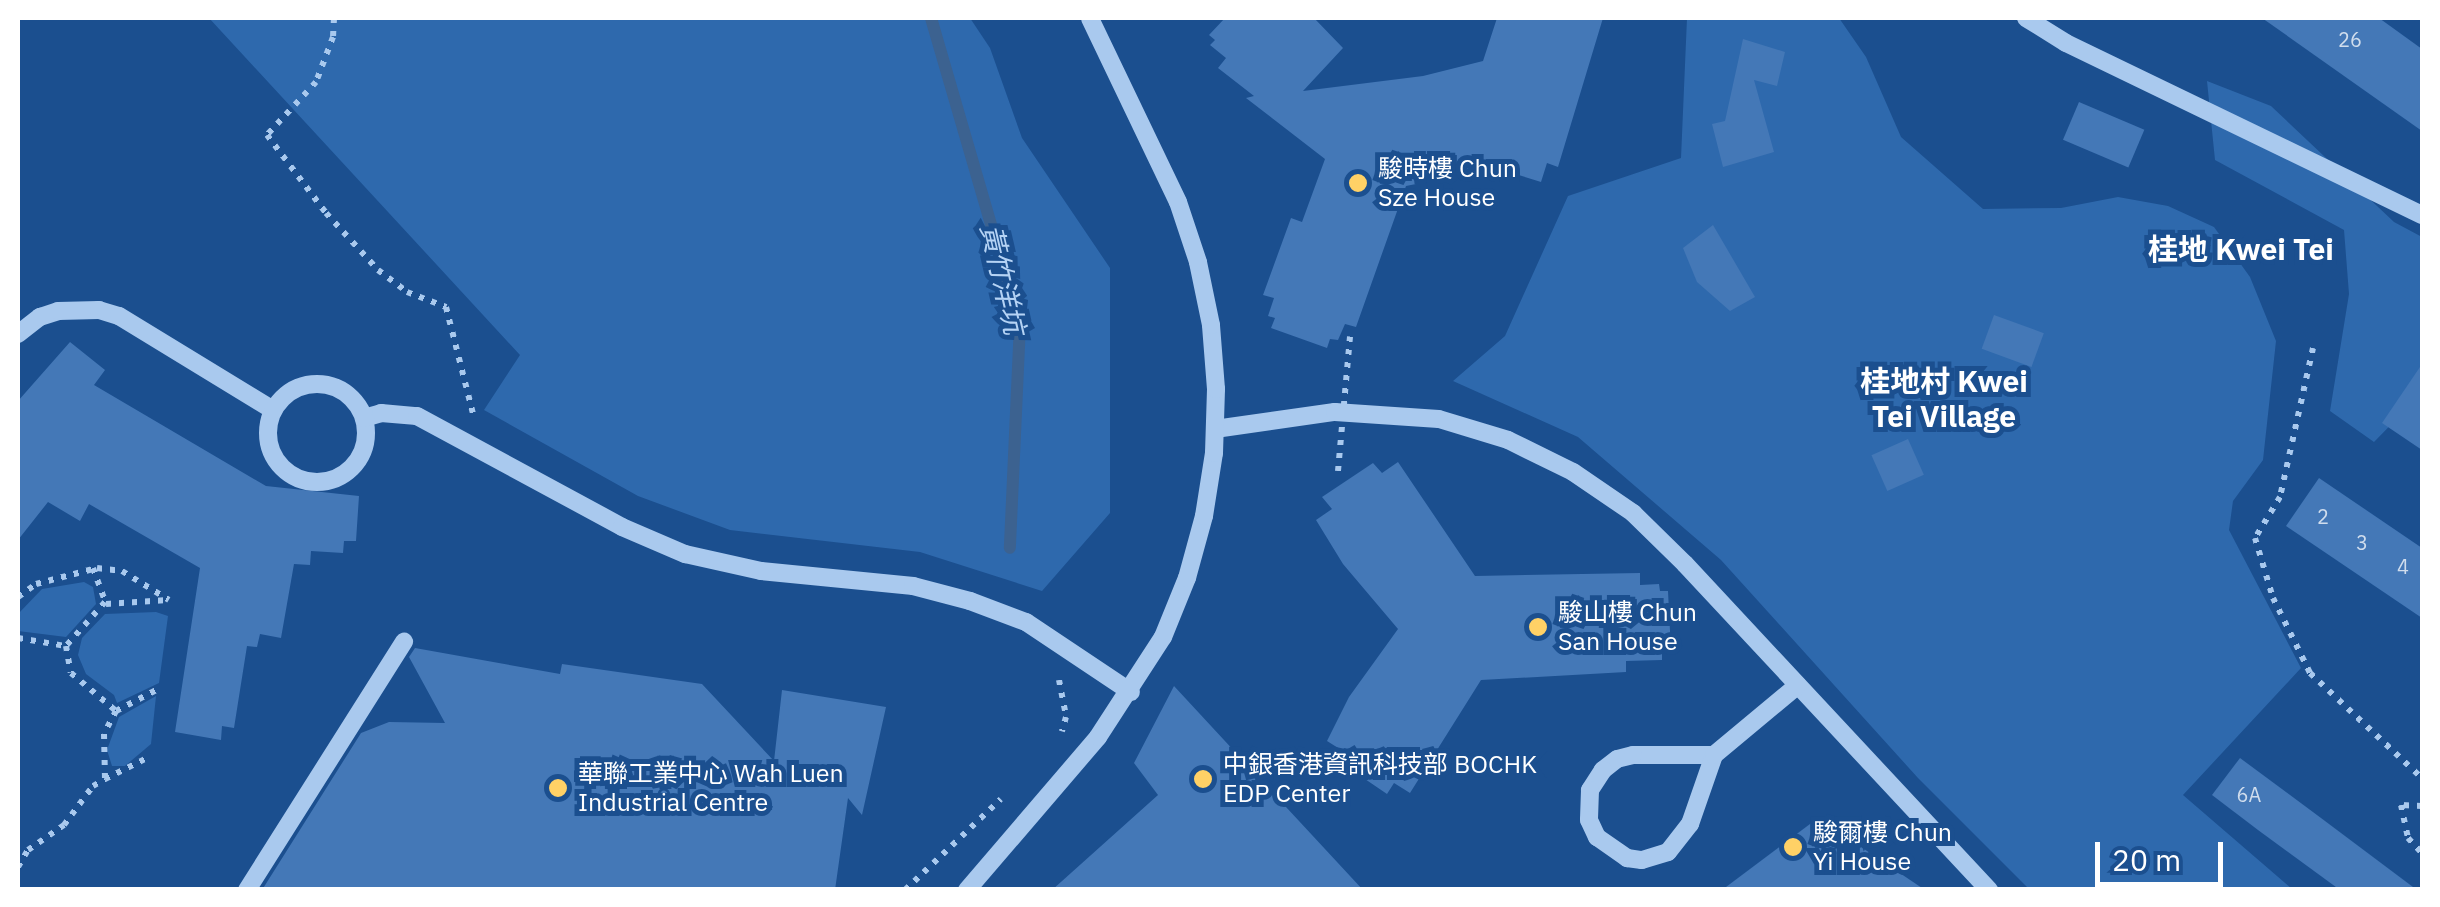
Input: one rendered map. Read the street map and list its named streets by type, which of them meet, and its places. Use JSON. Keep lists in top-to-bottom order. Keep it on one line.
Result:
{"districts":["桂地 Kwei Tei","桂地村 Kwei Tei Village"],"water":["黃竹洋坑"],"places":["駿時樓 Chun Sze House","駿山樓 Chun San House","中銀香港資訊科技部 BOCHK EDP Center","華聯工業中心 Wah Luen Industrial Centre","駿爾樓 Chun Yi House"],"house_numbers":["26","2","3","4","6A"],"scale_bar":"20 m"}
